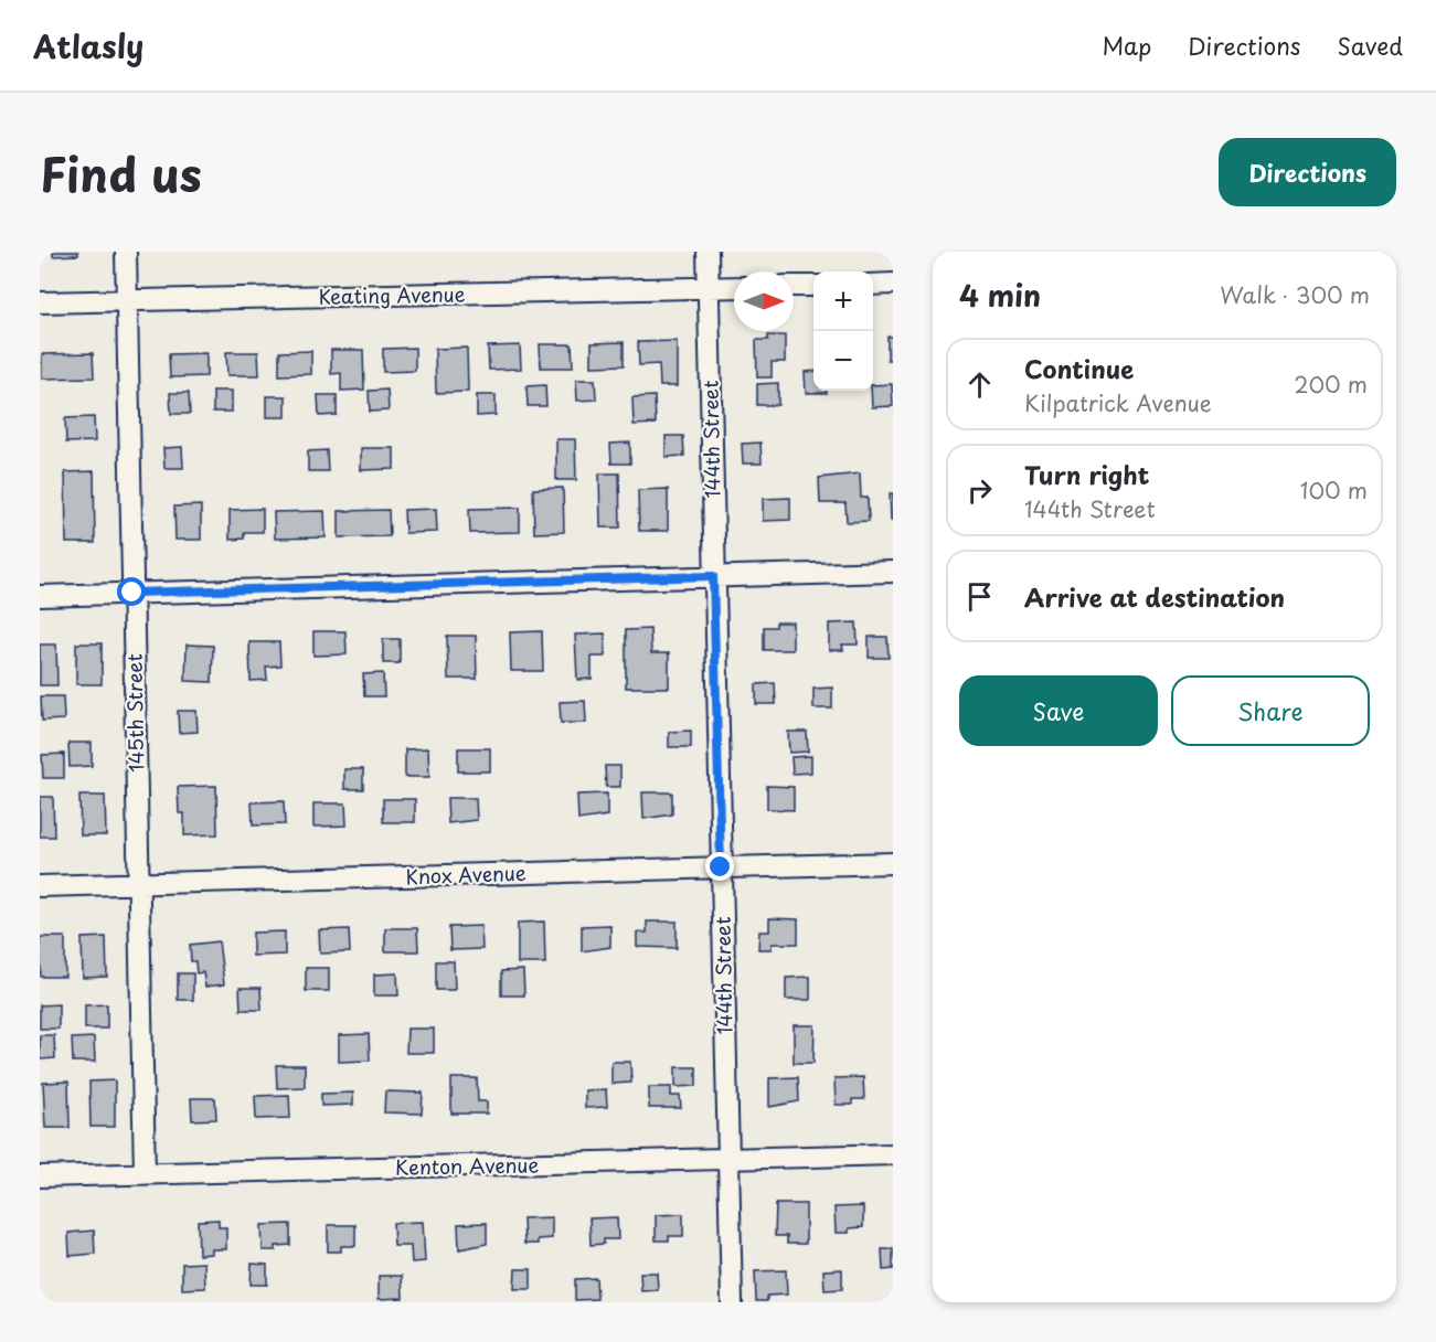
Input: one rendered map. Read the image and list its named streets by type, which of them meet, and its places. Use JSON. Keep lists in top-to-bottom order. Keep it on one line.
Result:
{"streets":{"street":["Keating Avenue","144th Street","145th Street","Knox Avenue","Kenton Avenue"]},"crossings":[["Keating Avenue","144th Street"],["Keating Avenue","145th Street"],["144th Street","Knox Avenue"],["144th Street","Kenton Avenue"],["145th Street","Knox Avenue"],["145th Street","Kenton Avenue"]],"north":"right","page":{"header":"Atlasly","nav":["Map","Directions","Saved"],"title":"Find us","buttons":["Directions",["Save","Share"]],"heading":["4 min","Walk · 300 m"],"map_buttons":["+","−"],"list":[["Continue","Kilpatrick Avenue","200 m"],["Turn right","144th Street","100 m"],"Arrive at destination"]}}
